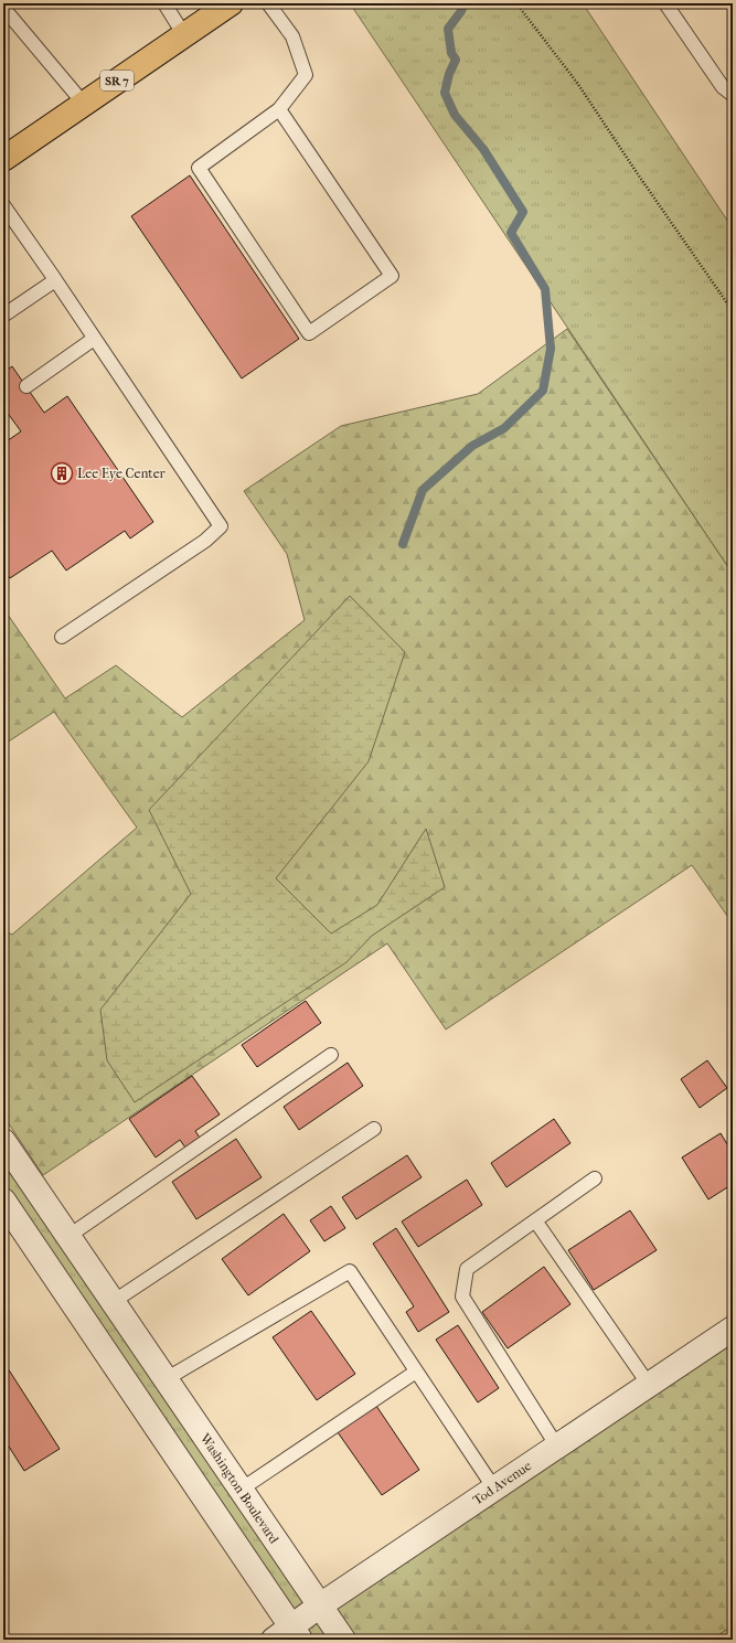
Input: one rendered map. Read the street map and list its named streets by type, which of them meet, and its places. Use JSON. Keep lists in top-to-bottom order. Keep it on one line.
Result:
{"streets":{"main road":["SR 7"],"street":["Tod Avenue","Washington Boulevard"]},"crossings":[["Tod Avenue","Washington Boulevard"]],"places":{"building":["Lee Eye Center"]}}
